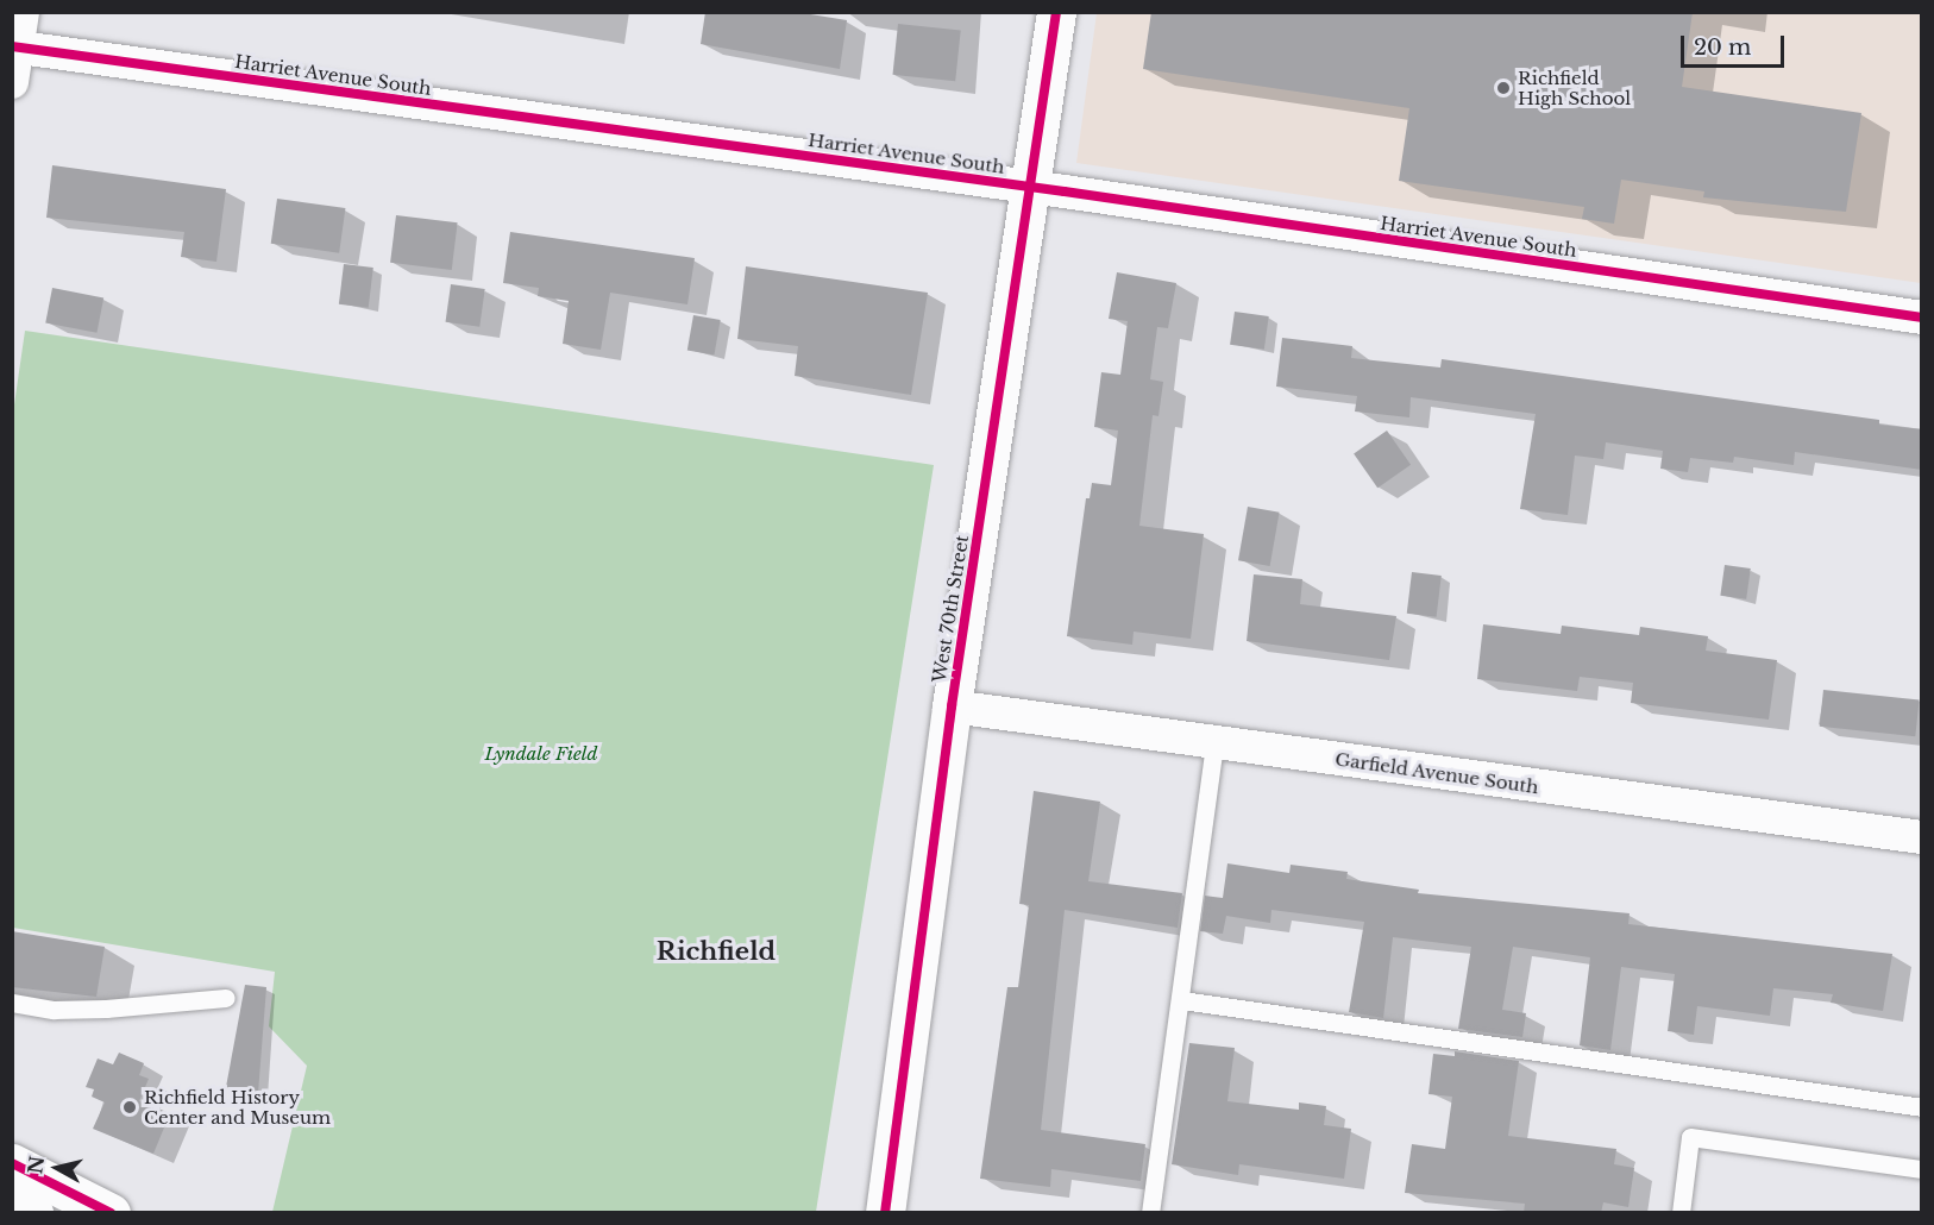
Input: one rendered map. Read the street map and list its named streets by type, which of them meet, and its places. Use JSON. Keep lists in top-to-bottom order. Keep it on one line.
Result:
{"streets":{"street":["Harriet Avenue South","West 70th Street","Garfield Avenue South"]},"crossings":[["Harriet Avenue South","West 70th Street"],["West 70th Street","Garfield Avenue South"]],"districts":["Richfield"],"parks":["Lyndale Field"],"places":["Richfield High School","Richfield History Center and Museum"],"scale_bar":"20 m","north":"left"}
